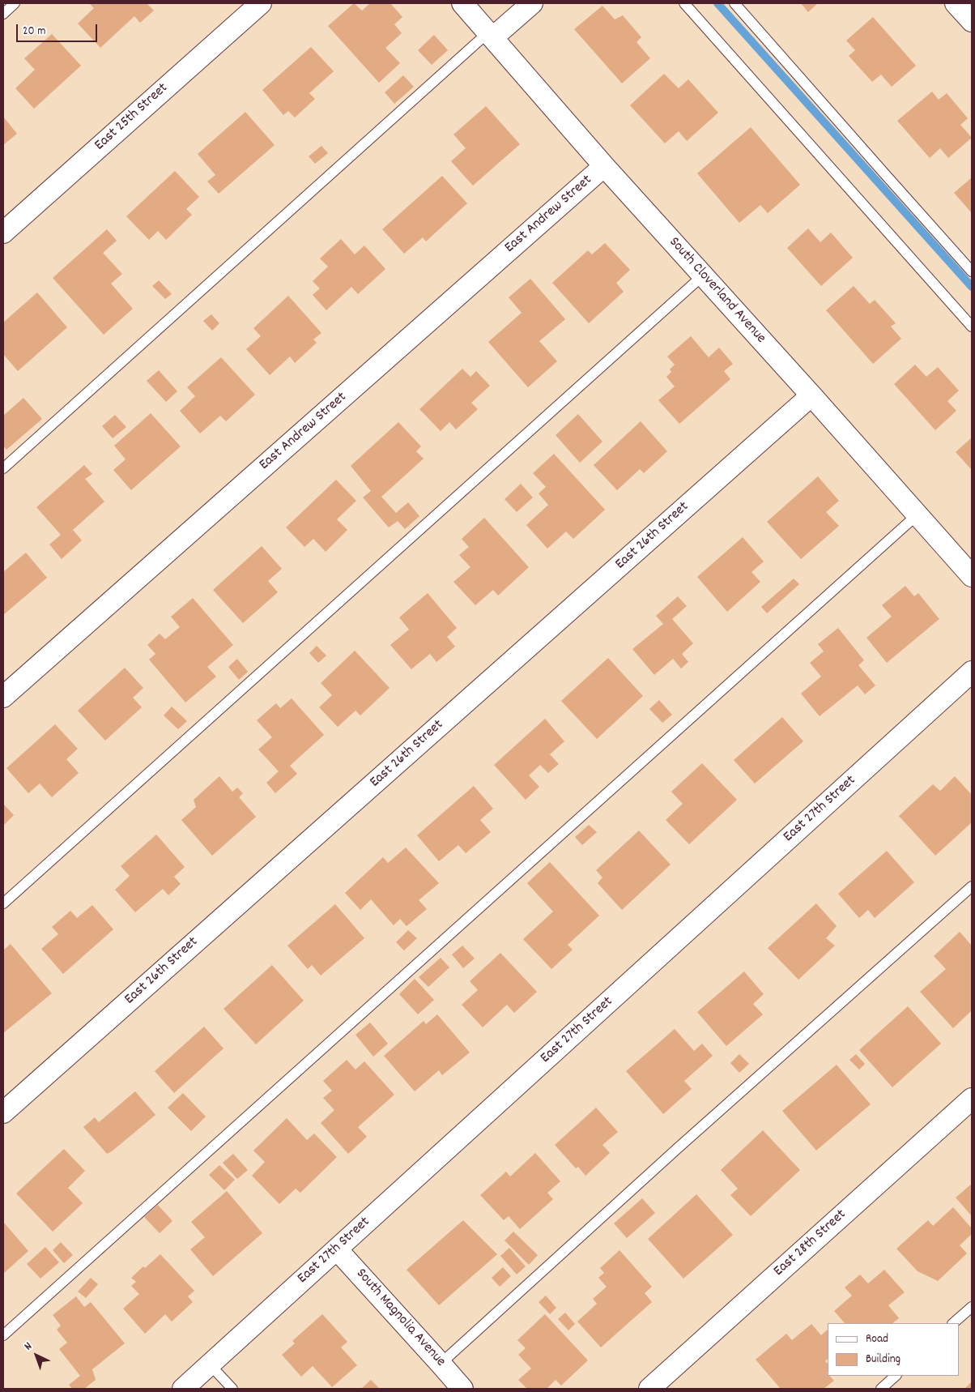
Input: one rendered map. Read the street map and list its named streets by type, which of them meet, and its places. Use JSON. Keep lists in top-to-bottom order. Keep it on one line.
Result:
{"streets":{"street":["East 25th Street","East Andrew Street","South Cloverland Avenue","East 26th Street","East 27th Street","East 28th Street","South Magnolia Avenue"]},"crossings":[["East Andrew Street","South Cloverland Avenue"],["South Cloverland Avenue","East 26th Street"],["East 27th Street","South Magnolia Avenue"]],"legend":["Road","Building"],"scale_bar":"20 m","north":"top left"}
